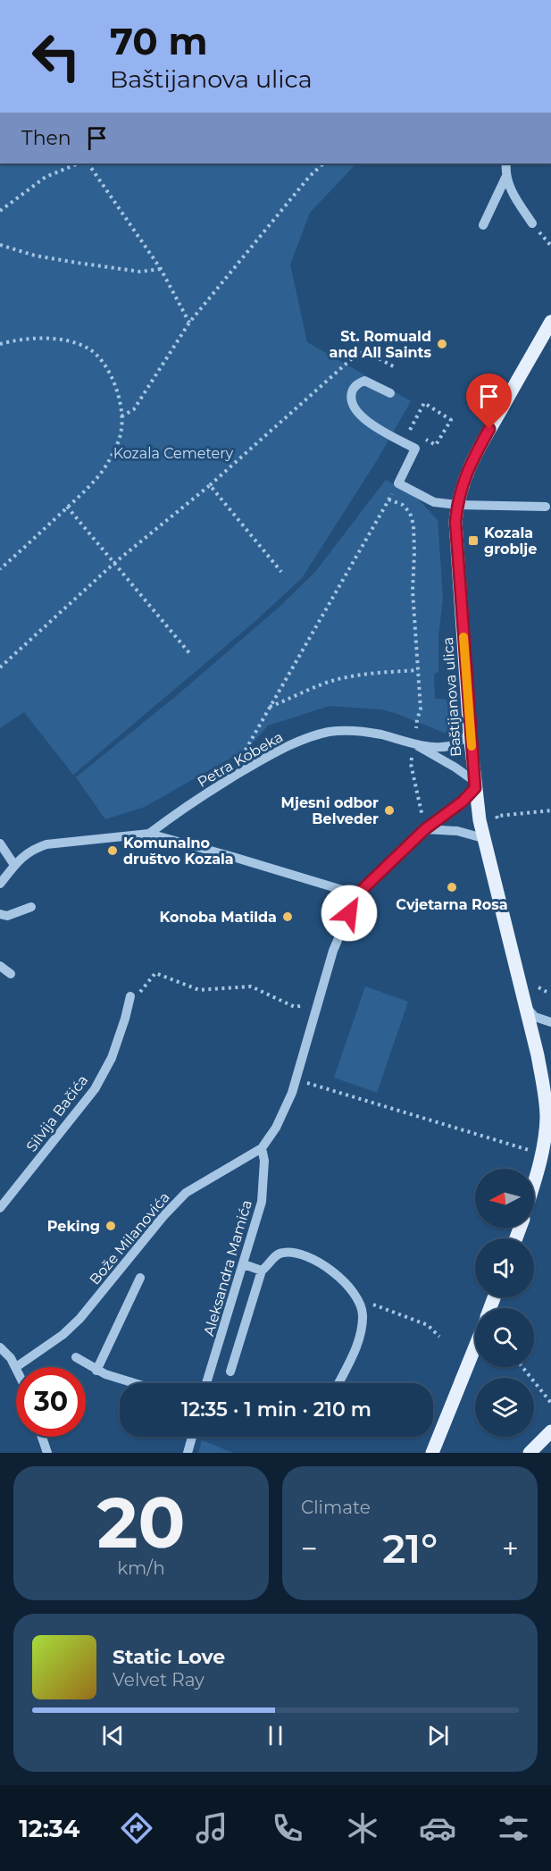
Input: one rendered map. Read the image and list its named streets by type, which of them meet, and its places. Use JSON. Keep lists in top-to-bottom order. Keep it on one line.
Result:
{"streets":{"main road":["Baštijanova ulica"],"street":["Petra Kobeka","Silvija Bačića","Bože Milanovića","Aleksandra Mamića"]},"crossings":[["Bože Milanovića","Aleksandra Mamića"]],"parks":["Kozala Cemetery"],"places":{"other":["St. Romuald and All Saints","Mjesni odbor Belveder","Komunalno društvo Kozala","Cvjetarna Rosa","Konoba Matilda","Peking"],"transit":["Kozala groblje"]},"north":"left","page":{"turn":["70 m","Baštijanova ulica"],"then":"Then","limit":"30","trip":"12:35 · 1 min · 210 m","tile":[["20","km/h"],"Climate"],"heat":["−","21°","+"],"song":["Static Love","Velvet Ray"],"tabs":"12:34"}}
